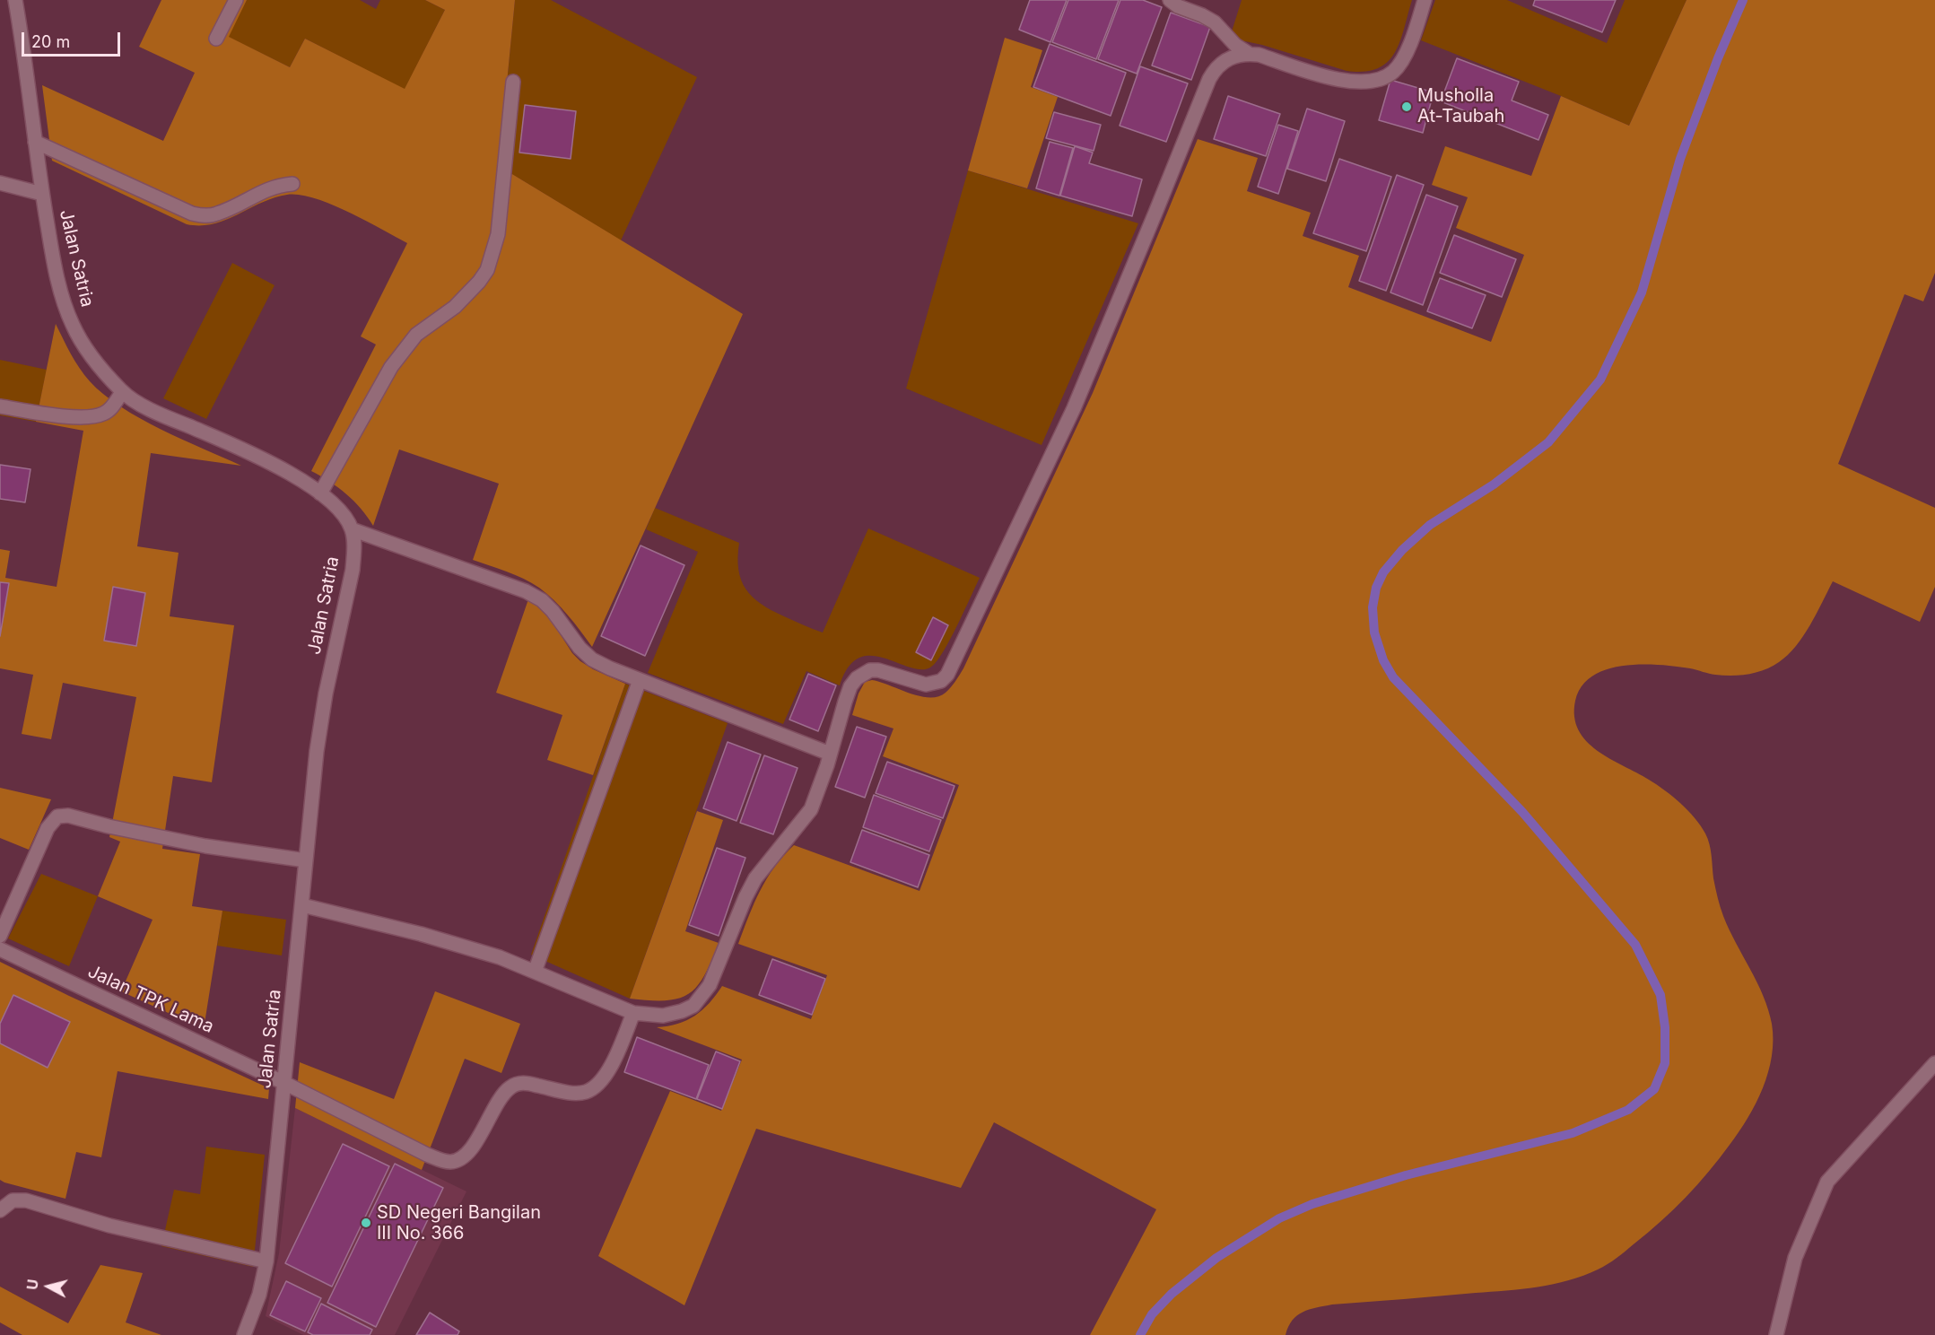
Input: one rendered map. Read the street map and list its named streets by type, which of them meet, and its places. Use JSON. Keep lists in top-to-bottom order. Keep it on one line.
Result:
{"streets":{"street":["Jalan Satria","Jalan TPK Lama"]},"crossings":[["Jalan Satria","Jalan TPK Lama"]],"places":["Musholla At-Taubah","SD Negeri Bangilan III No. 366"],"scale_bar":"20 m","north":"left"}
